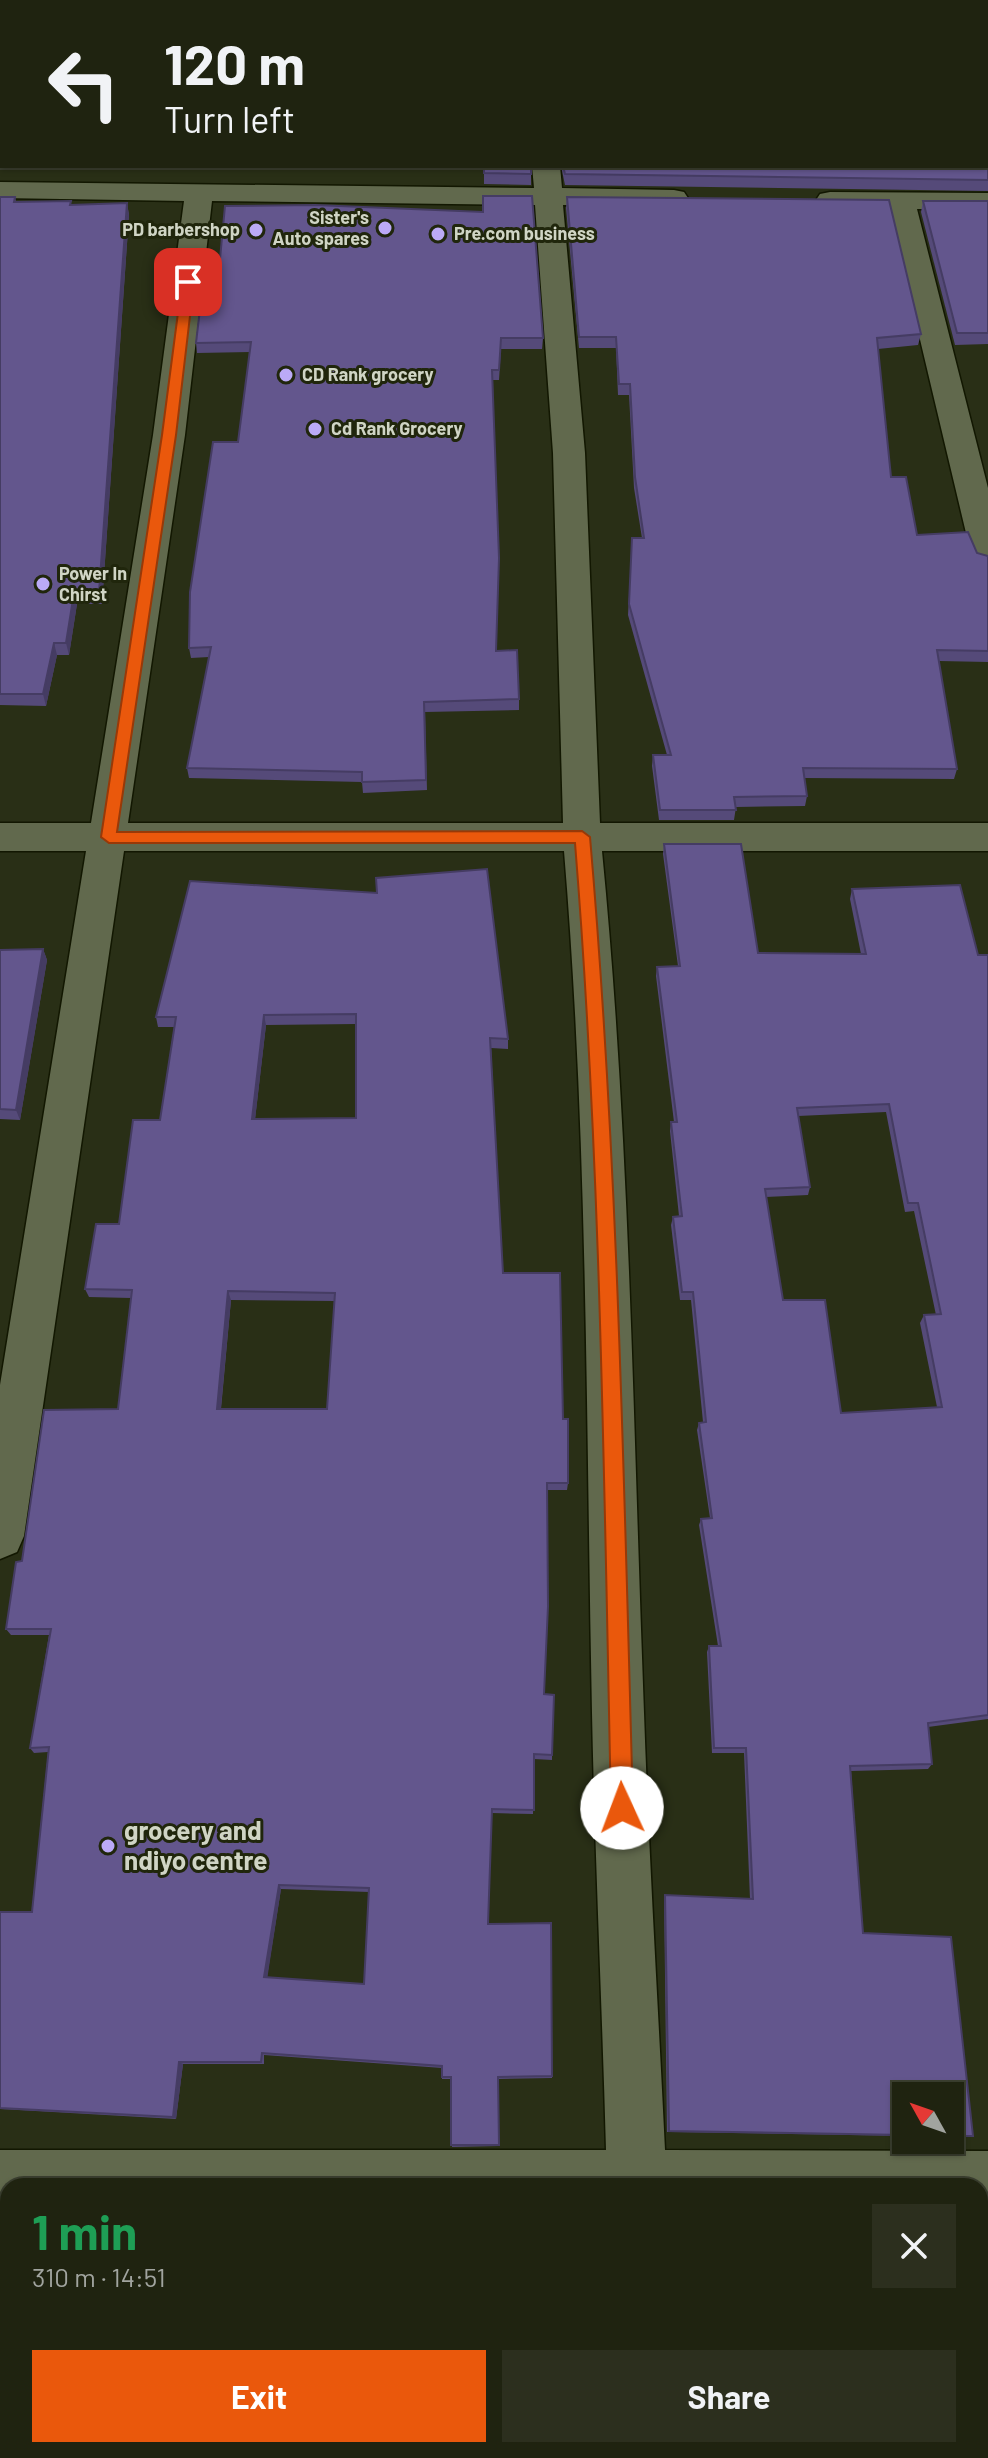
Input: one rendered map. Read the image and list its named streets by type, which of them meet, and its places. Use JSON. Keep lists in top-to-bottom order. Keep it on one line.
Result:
{"places":["Sister's Auto spares","PD barbershop","Pre.com business","CD Rank grocery","Cd Rank Grocery","Power In Chirst","grocery and ndiyo centre"],"north":"top left","page":{"turn":["120 m","Turn left"],"heading":["1 min","310 m · 14:51"],"buttons":["Exit","Share"]}}
